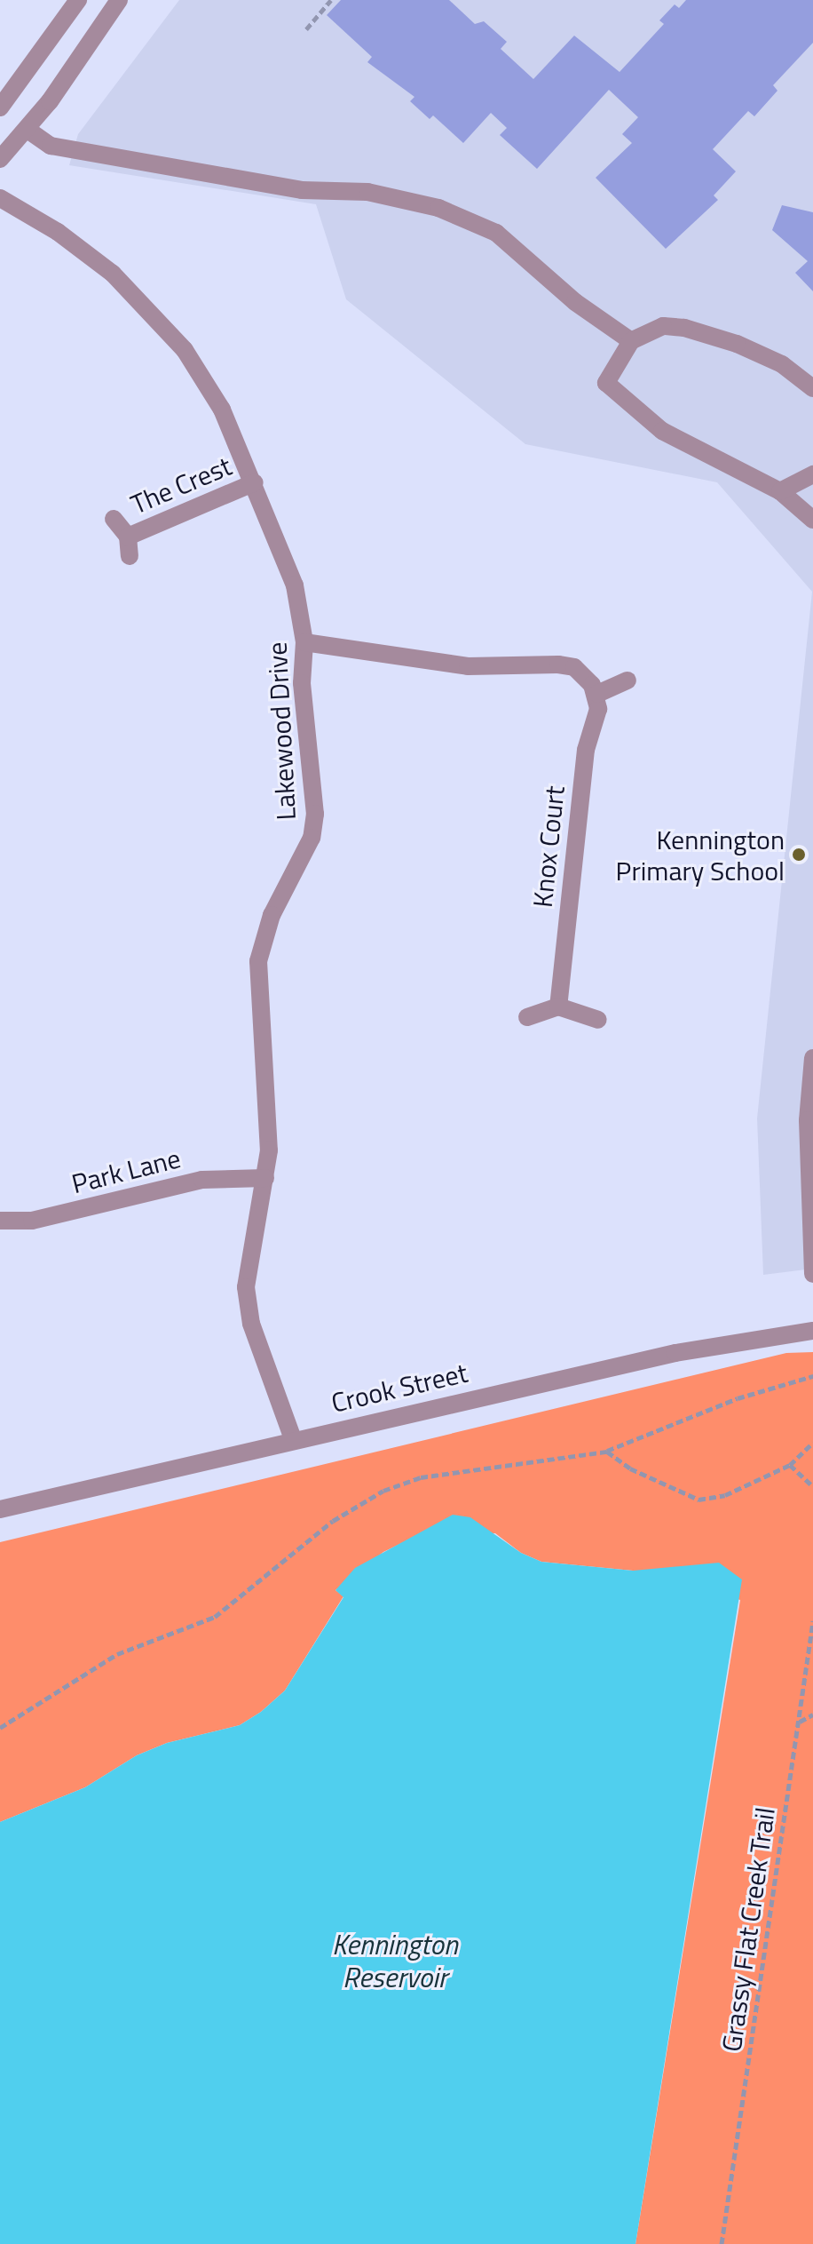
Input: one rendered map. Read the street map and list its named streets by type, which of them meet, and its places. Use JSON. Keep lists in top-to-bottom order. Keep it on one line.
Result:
{"streets":{"street":["The Crest","Lakewood Drive","Knox Court","Park Lane","Crook Street"],"path":["Grassy Flat Creek Trail"]},"crossings":[["The Crest","Lakewood Drive"],["Lakewood Drive","Park Lane"],["Lakewood Drive","Crook Street"]],"water":["Kennington Reservoir"],"places":["Kennington Primary School"]}
